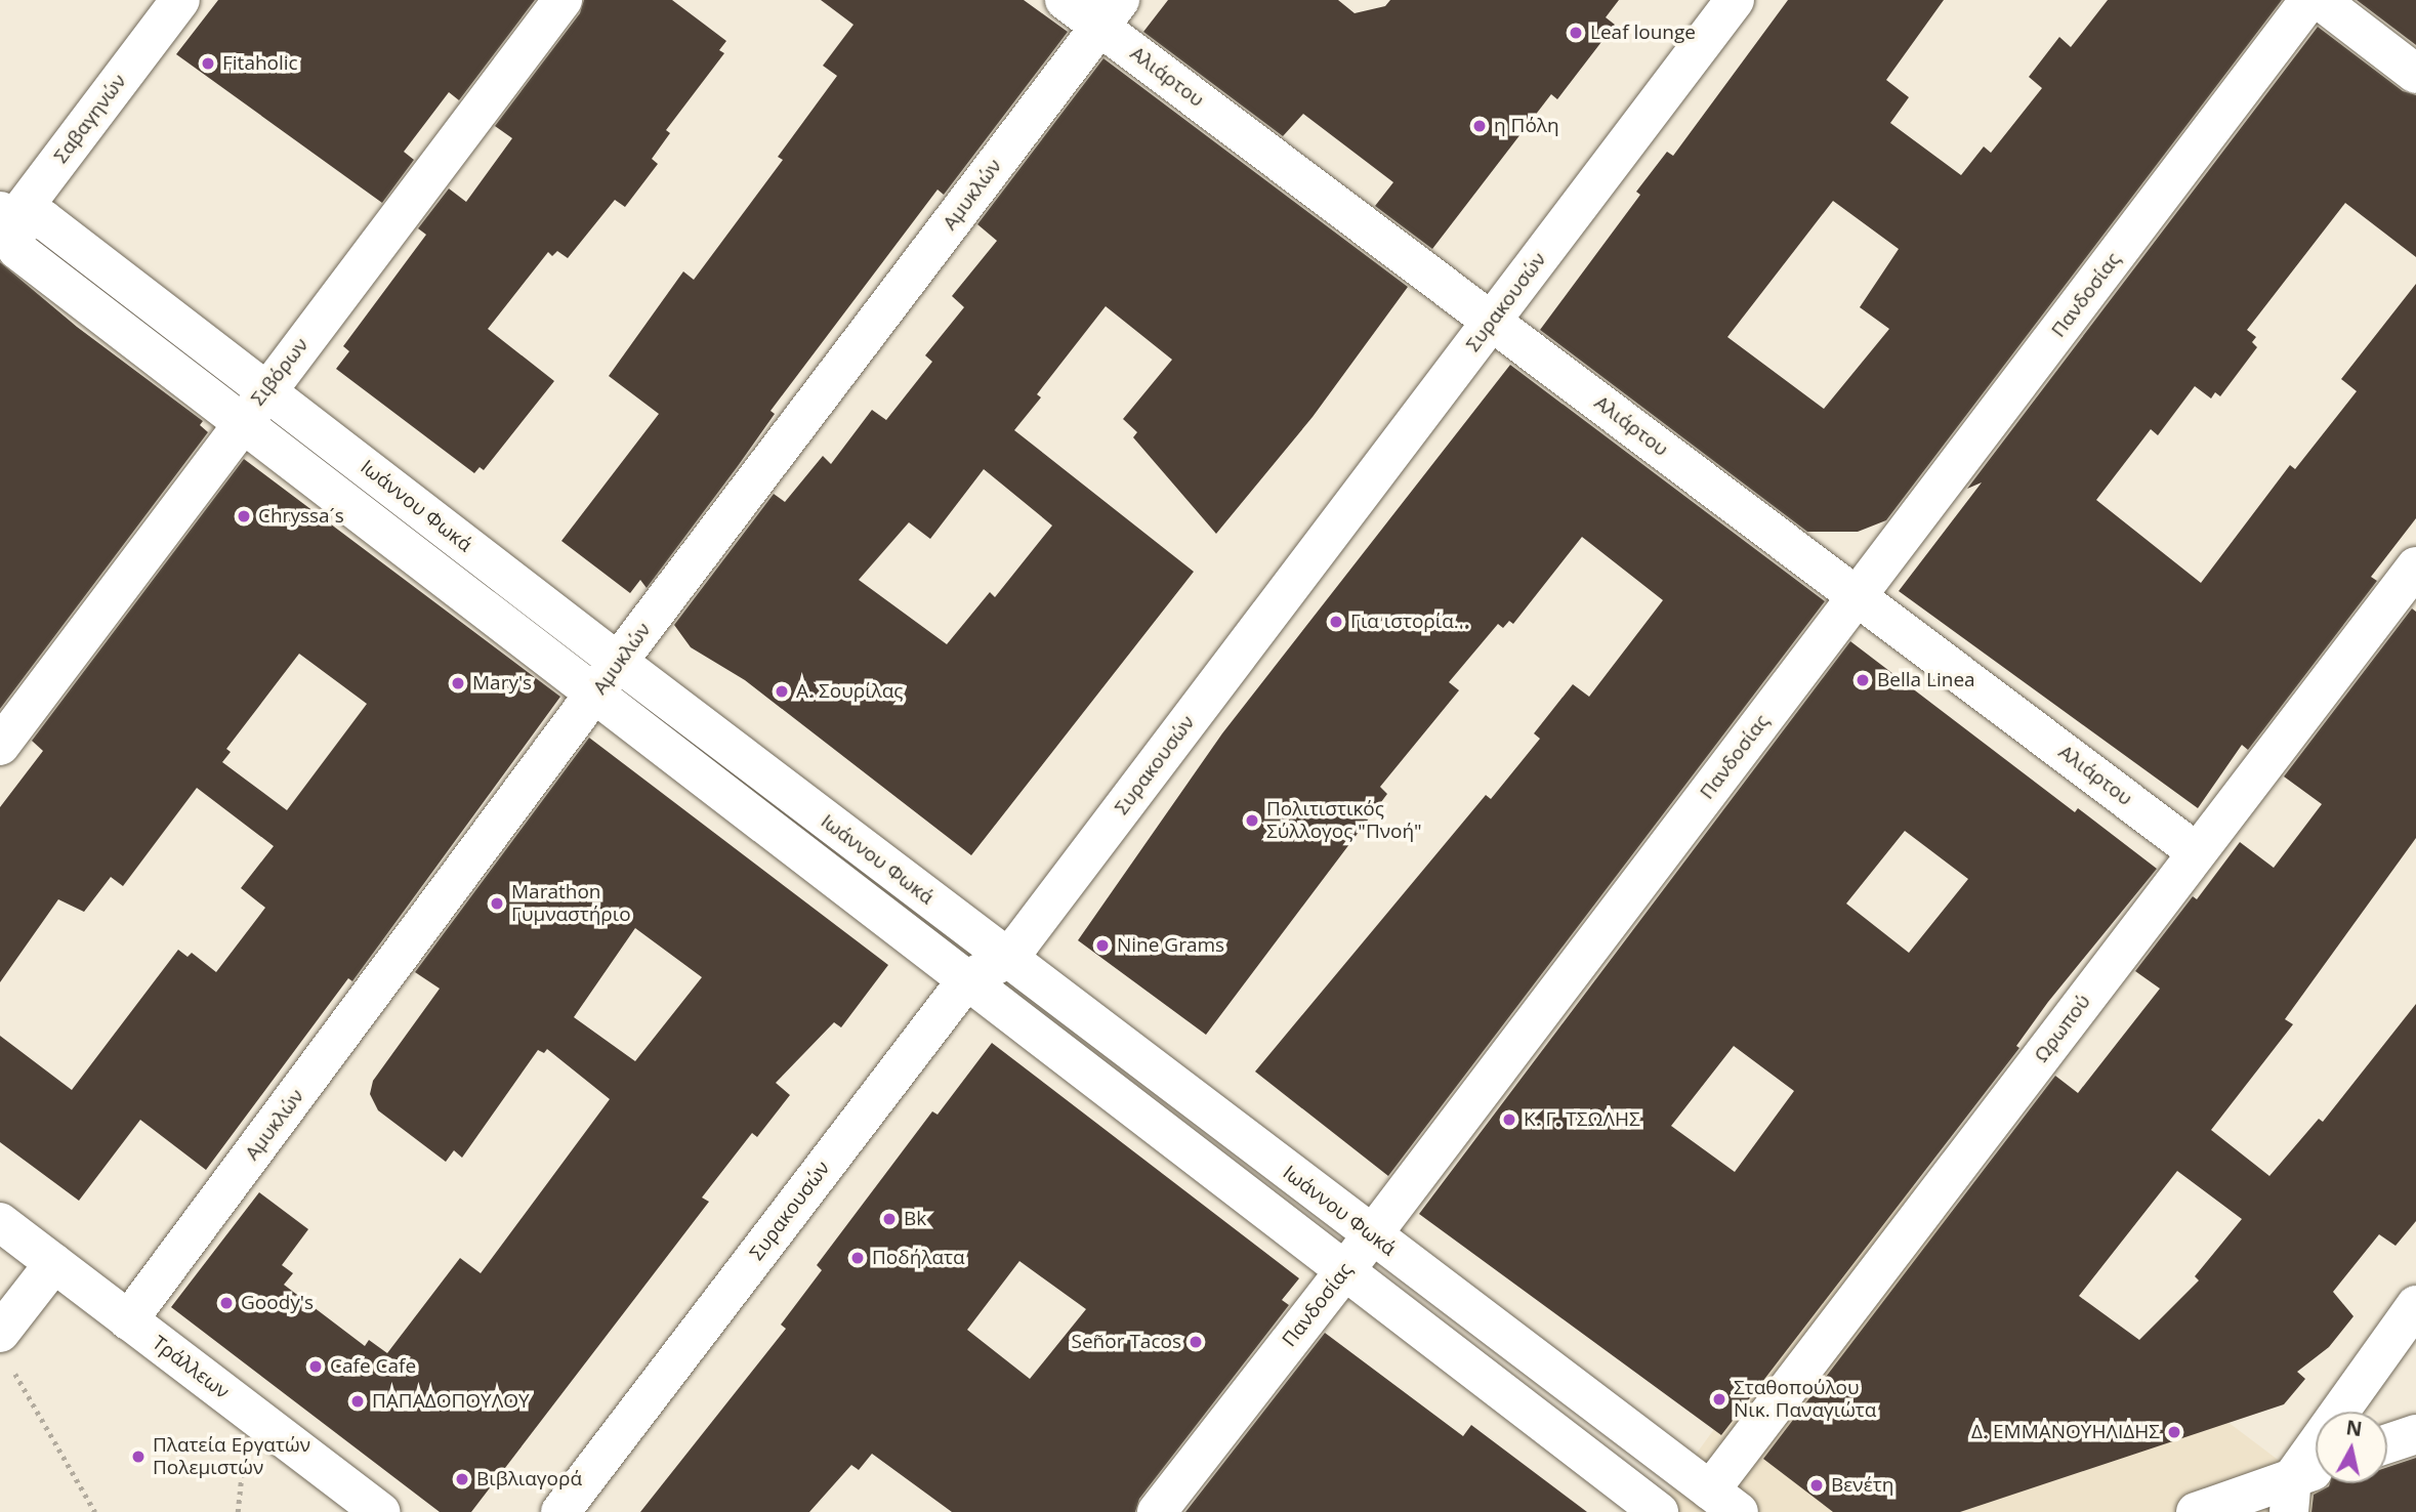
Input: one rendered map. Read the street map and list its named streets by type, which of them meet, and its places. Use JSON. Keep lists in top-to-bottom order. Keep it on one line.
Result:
{"streets":{"street":["Αλιάρτου","Σαβαγηνών","Αμυκλών","Πανδοσίας","Συρακουσών","Σιβόρων","Ιωάννου Φωκά","Ωρωπού","Τράλλεων"]},"crossings":[["Αλιάρτου","Αμυκλών"],["Αλιάρτου","Πανδοσίας"],["Αλιάρτου","Συρακουσών"],["Αλιάρτου","Ωρωπού"],["Σαβαγηνών","Ιωάννου Φωκά"],["Αμυκλών","Ιωάννου Φωκά"],["Αμυκλών","Τράλλεων"],["Πανδοσίας","Ιωάννου Φωκά"],["Συρακουσών","Ιωάννου Φωκά"],["Σιβόρων","Ιωάννου Φωκά"],["Ιωάννου Φωκά","Ωρωπού"]],"places":["Leaf lounge","Fitaholic","η Πόλη","Chryssa´s","Για ιστορία...","Bella Linea","Mary's","Α. Σουρίλας","Πολιτιστικός Σύλλογος \"Πνοή\"","Marathon Γυμναστήριο","Nine Grams","Κ. Γ. ΤΣΩΛΗΣ","Bk","Ποδήλατα","Goody's","Señor Tacos","Cafe Cafe","Σταθοπούλου Νικ. Παναγιώτα","ΠΑΠΑΔΟΠΟΥΛΟΥ","Δ. ΕΜΜΑΝΟΥΗΛΙΔΗΣ","Πλατεία Εργατών Πολεμιστών","Βιβλιαγορά","Βενέτη"],"north":"top"}
